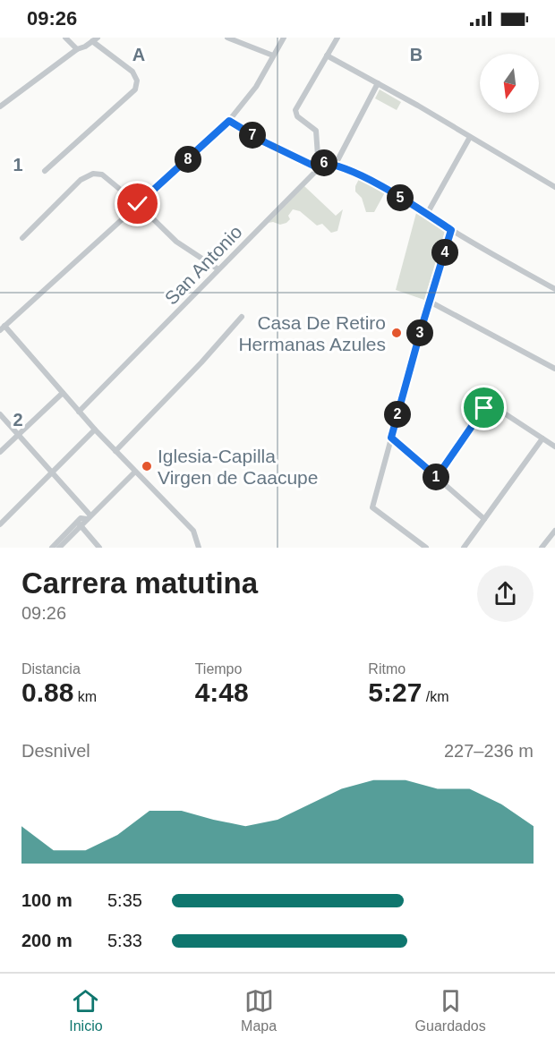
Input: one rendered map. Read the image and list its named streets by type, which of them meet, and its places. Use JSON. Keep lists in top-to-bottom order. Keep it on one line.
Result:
{"streets":{"street":["San Antonio"]},"places":["Casa De Retiro Hermanas Azules","Iglesia-Capilla Virgen de Caacupe"],"north":"bottom","page":{"status":"09:26","pins":["7","8","6","5","4","3","2","1"],"heading":["Carrera matutina","09:26"],"stats":[["Distancia","0.88 km"],["Tiempo","4:48"],["Ritmo","5:27 /km"]],"chart":["Desnivel","227–236 m"],"list":[{"name":"100 m","note":"5:35"},{"name":"200 m","note":"5:33"}],"tabs":["Inicio","Mapa","Guardados"]},"grid":{"columns":["A","B"],"rows":["1","2"]}}
